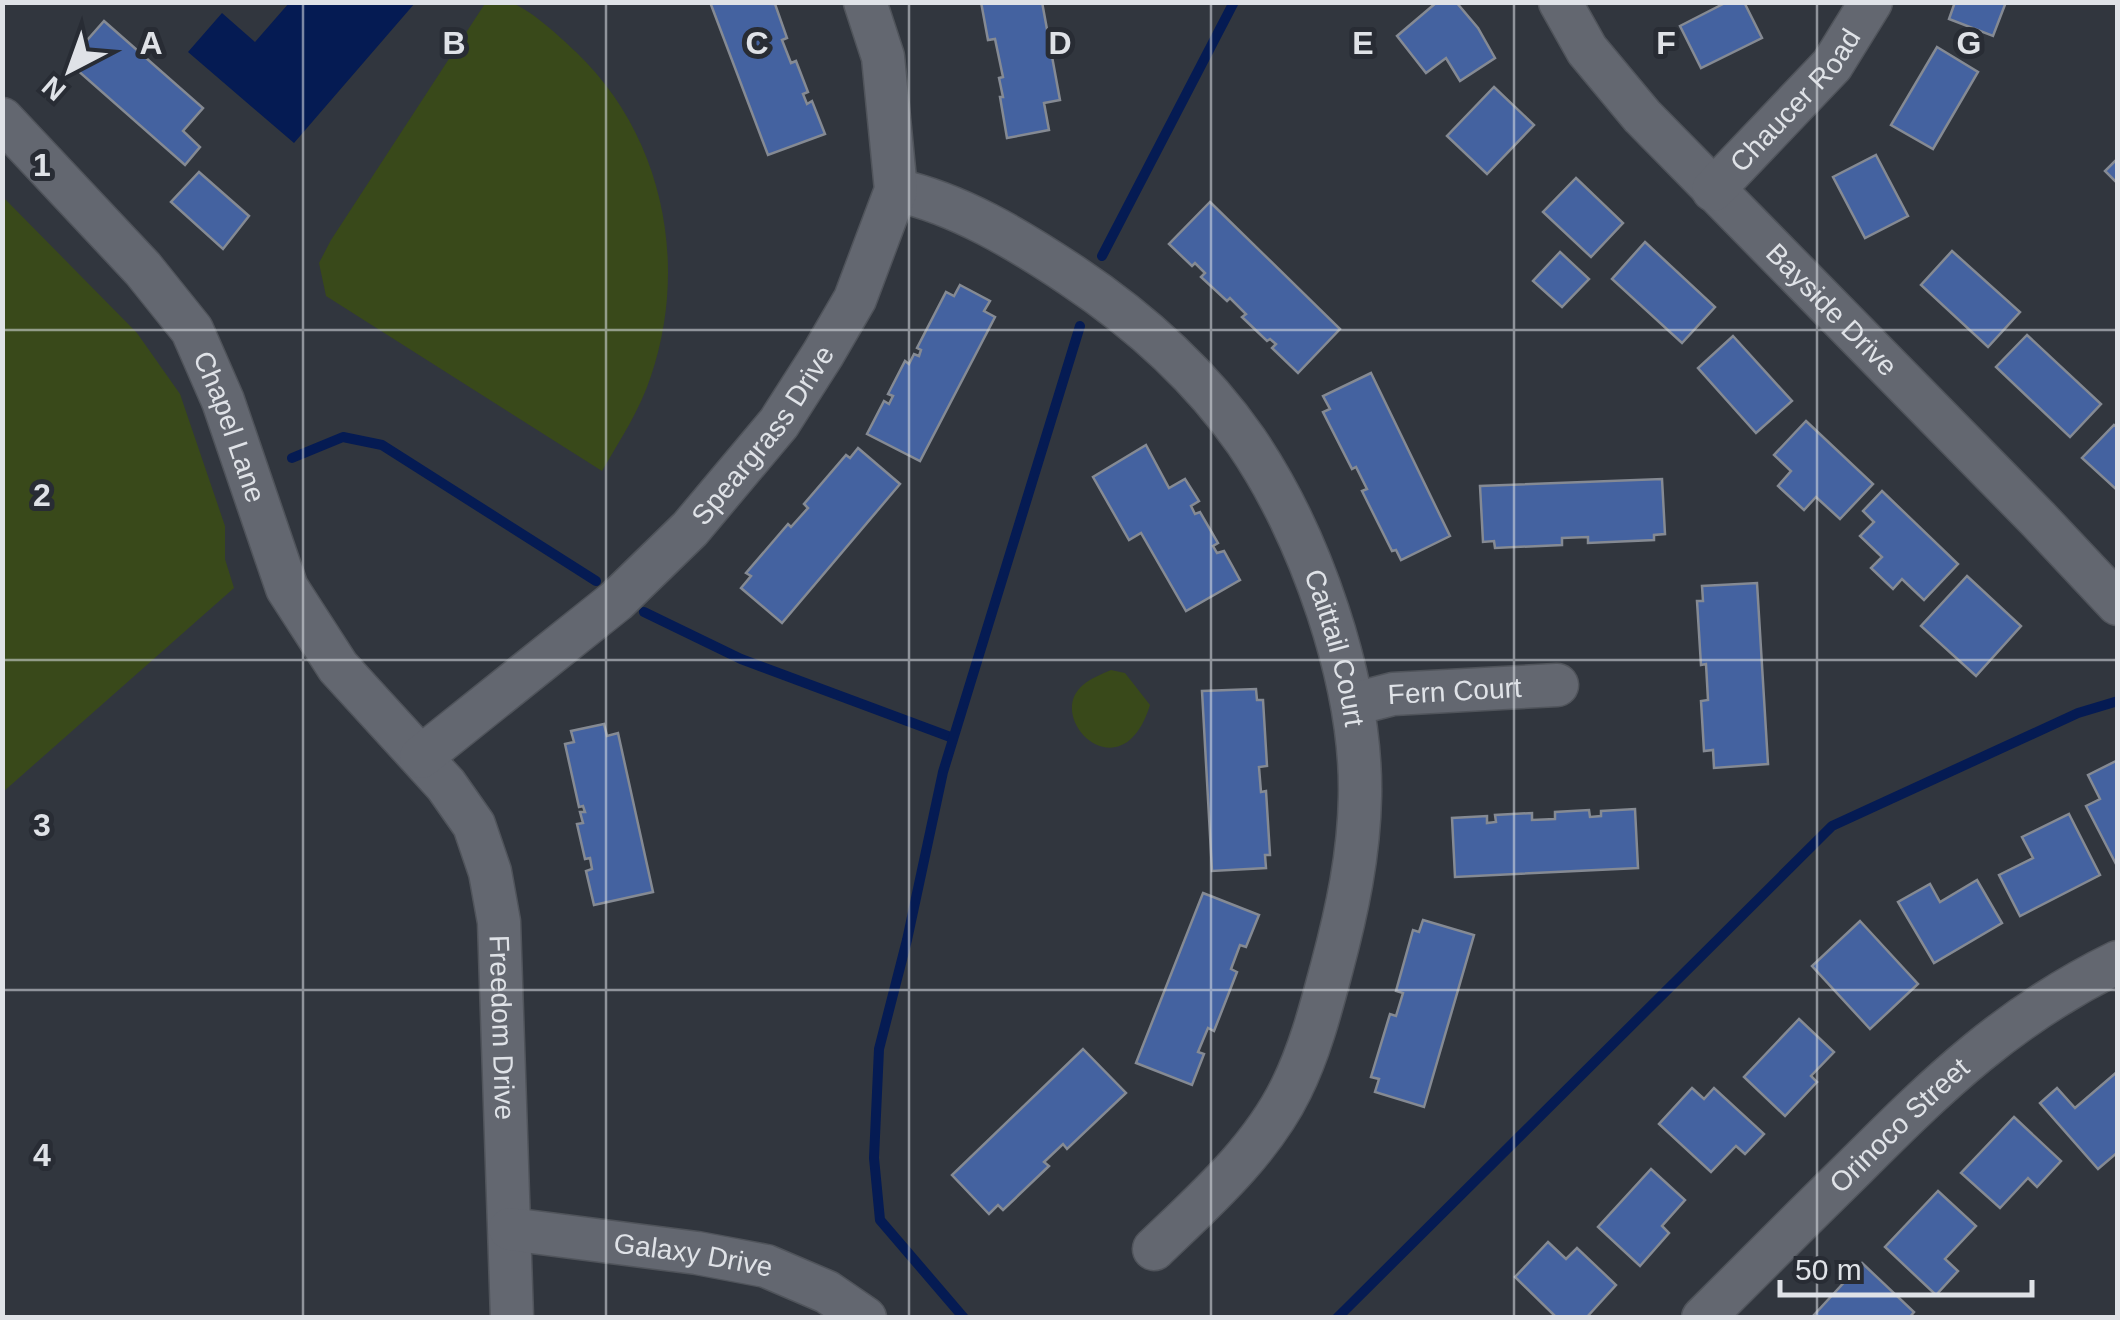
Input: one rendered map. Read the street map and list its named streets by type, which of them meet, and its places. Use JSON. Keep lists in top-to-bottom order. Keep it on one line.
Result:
{"streets":{"street":["Chaucer Road","Bayside Drive","Chapel Lane","Speargrass Drive","Caittail Court","Fern Court","Freedom Drive","Orinoco Street","Galaxy Drive"]},"crossings":[["Chaucer Road","Bayside Drive"],["Chapel Lane","Speargrass Drive"],["Chapel Lane","Freedom Drive"],["Speargrass Drive","Caittail Court"],["Speargrass Drive","Freedom Drive"],["Caittail Court","Fern Court"],["Freedom Drive","Galaxy Drive"]],"scale_bar":"50 m","north":"bottom left","grid":{"columns":["A","B","C","D","E","F","G"],"rows":["1","2","3","4"]}}
